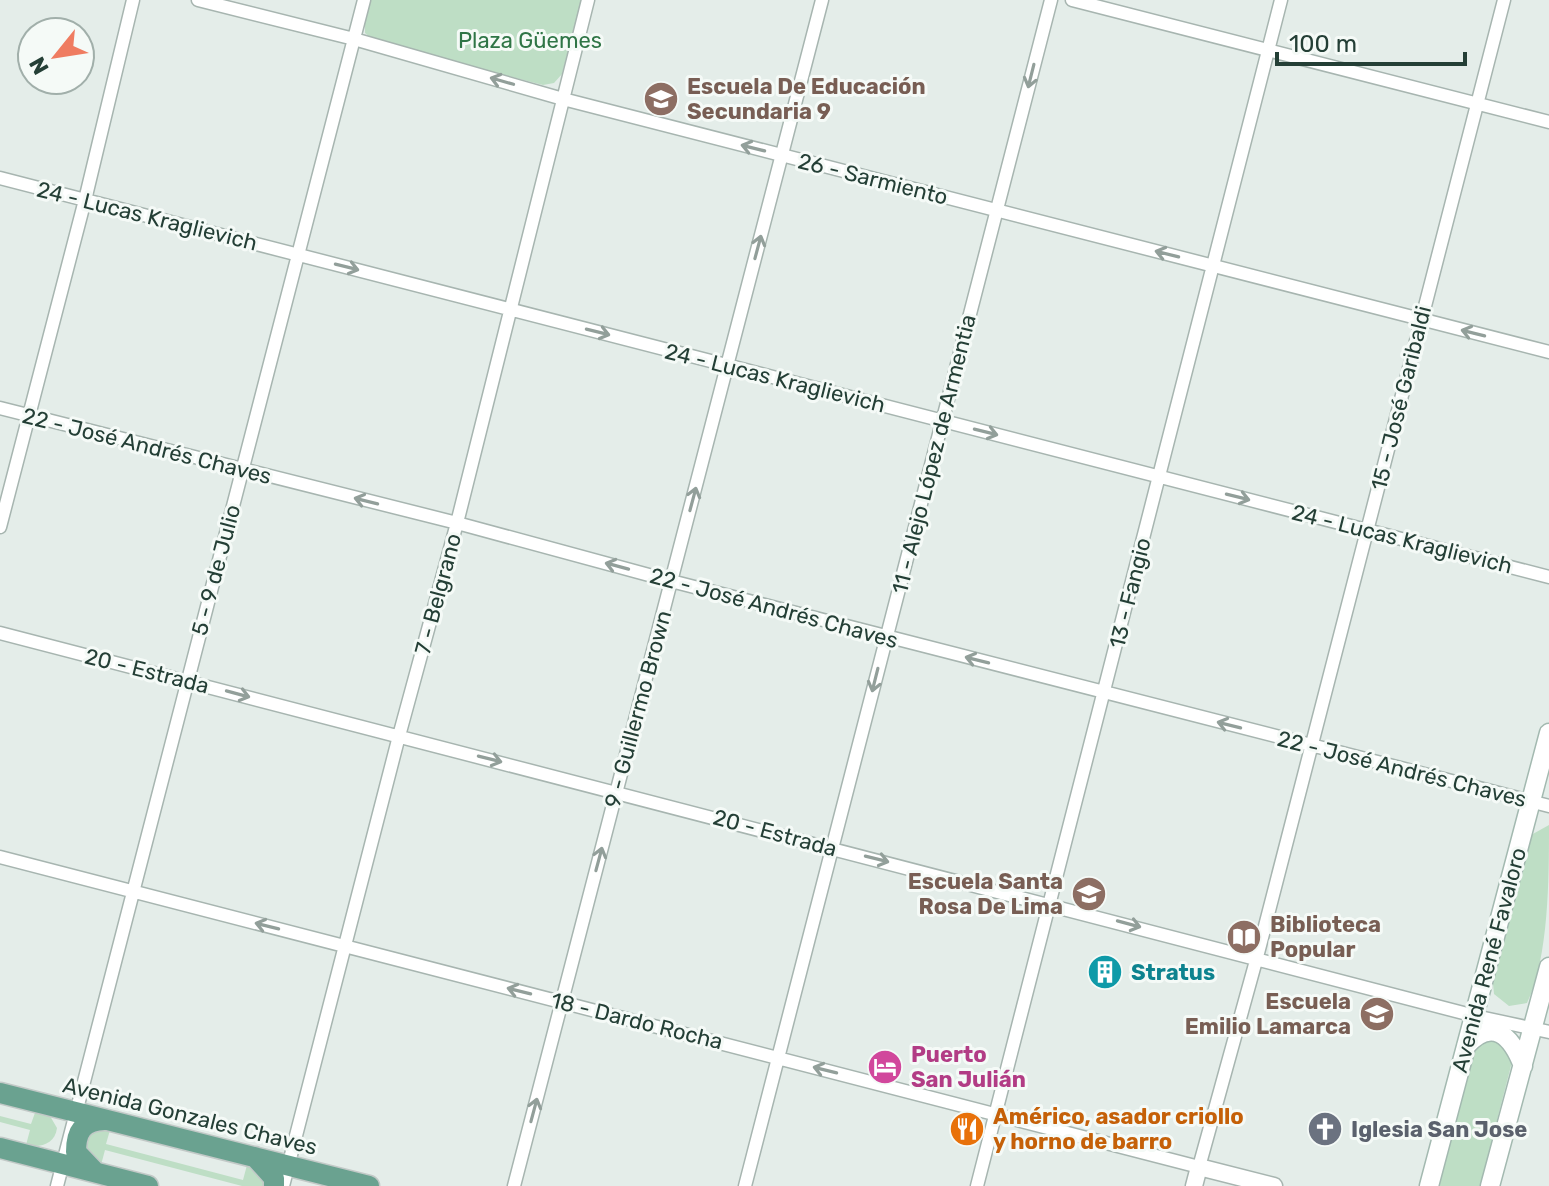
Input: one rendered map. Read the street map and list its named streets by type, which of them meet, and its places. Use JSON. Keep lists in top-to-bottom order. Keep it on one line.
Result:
{"streets":{"main road":["Avenida René Favaloro","Avenida Gonzales Chaves"],"street":["26 - Sarmiento","24 - Lucas Kraglievich","15 - José Garibaldi","22 - José Andrés Chaves","11 - Alejo López de Armentia","5 - 9 de Julio","13 - Fangio","7 - Belgrano","20 - Estrada","9 - Guillermo Brown","18 - Dardo Rocha"]},"crossings":[["26 - Sarmiento","15 - José Garibaldi"],["26 - Sarmiento","11 - Alejo López de Armentia"],["26 - Sarmiento","5 - 9 de Julio"],["26 - Sarmiento","13 - Fangio"],["26 - Sarmiento","7 - Belgrano"],["26 - Sarmiento","9 - Guillermo Brown"],["24 - Lucas Kraglievich","15 - José Garibaldi"],["24 - Lucas Kraglievich","11 - Alejo López de Armentia"],["24 - Lucas Kraglievich","5 - 9 de Julio"],["24 - Lucas Kraglievich","13 - Fangio"],["24 - Lucas Kraglievich","7 - Belgrano"],["24 - Lucas Kraglievich","9 - Guillermo Brown"],["15 - José Garibaldi","22 - José Andrés Chaves"],["15 - José Garibaldi","20 - Estrada"],["15 - José Garibaldi","18 - Dardo Rocha"],["22 - José Andrés Chaves","11 - Alejo López de Armentia"],["22 - José Andrés Chaves","5 - 9 de Julio"],["22 - José Andrés Chaves","13 - Fangio"],["22 - José Andrés Chaves","7 - Belgrano"],["22 - José Andrés Chaves","9 - Guillermo Brown"],["22 - José Andrés Chaves","Avenida René Favaloro"],["11 - Alejo López de Armentia","20 - Estrada"],["11 - Alejo López de Armentia","18 - Dardo Rocha"],["5 - 9 de Julio","20 - Estrada"],["5 - 9 de Julio","18 - Dardo Rocha"],["5 - 9 de Julio","Avenida Gonzales Chaves"],["13 - Fangio","20 - Estrada"],["13 - Fangio","18 - Dardo Rocha"],["7 - Belgrano","20 - Estrada"],["7 - Belgrano","18 - Dardo Rocha"],["7 - Belgrano","Avenida Gonzales Chaves"],["20 - Estrada","9 - Guillermo Brown"],["20 - Estrada","Avenida René Favaloro"],["9 - Guillermo Brown","18 - Dardo Rocha"]],"one_way":["26 - Sarmiento","24 - Lucas Kraglievich","22 - José Andrés Chaves","11 - Alejo López de Armentia","20 - Estrada","9 - Guillermo Brown","18 - Dardo Rocha"],"parks":["Plaza Güemes"],"places":{"school or university":["Escuela De Educación Secundaria 9","Escuela Santa Rosa De Lima","Escuela Emilio Lamarca"],"library":["Biblioteca Popular"],"building":["Stratus"],"hotel":["Puerto San Julián"],"restaurant":["Américo, asador criollo y horno de barro"],"church":["Iglesia San Jose"]},"scale_bar":"100 m","north":"bottom left"}
